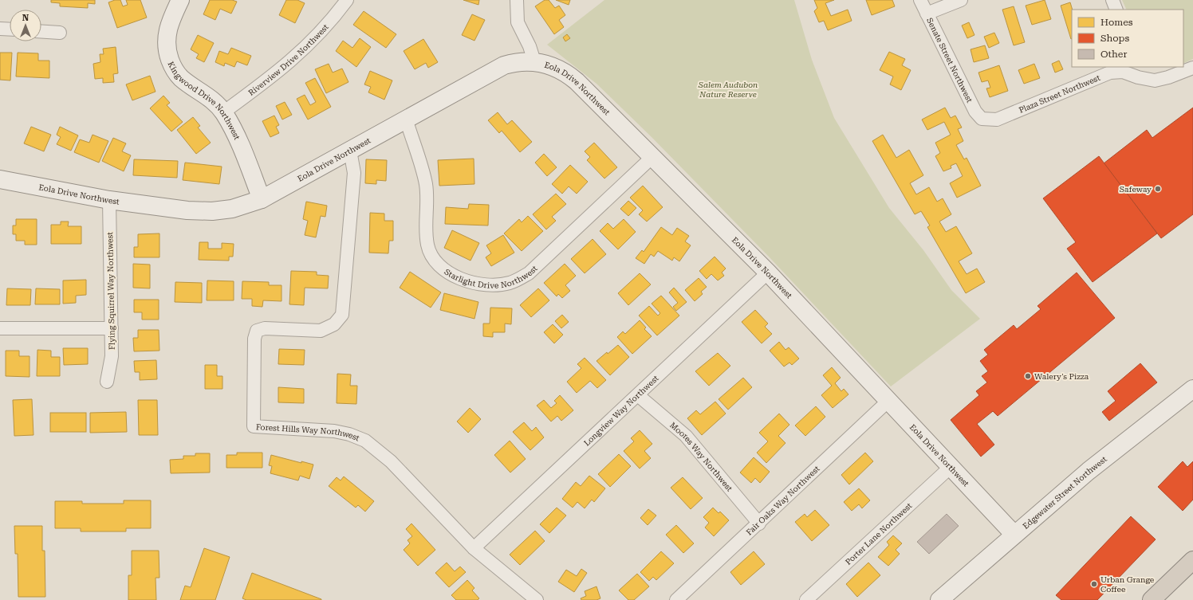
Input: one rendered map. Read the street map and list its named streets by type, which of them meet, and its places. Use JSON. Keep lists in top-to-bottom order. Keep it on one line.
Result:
{"streets":{"main road":["Eola Drive Northwest","Kingwood Drive Northwest","Edgewater Street Northwest"],"street":["Riverview Drive Northwest","Senate Street Northwest","Plaza Street Northwest","Starlight Drive Northwest","Flying Squirrel Way Northwest","Longview Way Northwest","Forest Hills Way Northwest","Moores Way Northwest","Fair Oaks Way Northwest","Porter Lane Northwest"]},"crossings":[["Riverview Drive Northwest","Kingwood Drive Northwest"],["Senate Street Northwest","Plaza Street Northwest"],["Eola Drive Northwest","Kingwood Drive Northwest"],["Eola Drive Northwest","Starlight Drive Northwest"],["Eola Drive Northwest","Flying Squirrel Way Northwest"],["Eola Drive Northwest","Longview Way Northwest"],["Eola Drive Northwest","Forest Hills Way Northwest"],["Eola Drive Northwest","Edgewater Street Northwest"],["Eola Drive Northwest","Fair Oaks Way Northwest"],["Eola Drive Northwest","Porter Lane Northwest"],["Longview Way Northwest","Forest Hills Way Northwest"],["Longview Way Northwest","Moores Way Northwest"],["Moores Way Northwest","Fair Oaks Way Northwest"]],"parks":["Salem Audubon Nature Reserve"],"places":["Safeway","Walery's Pizza","Urban Grange Coffee"],"legend":["Homes","Shops","Other"],"north":"top"}
